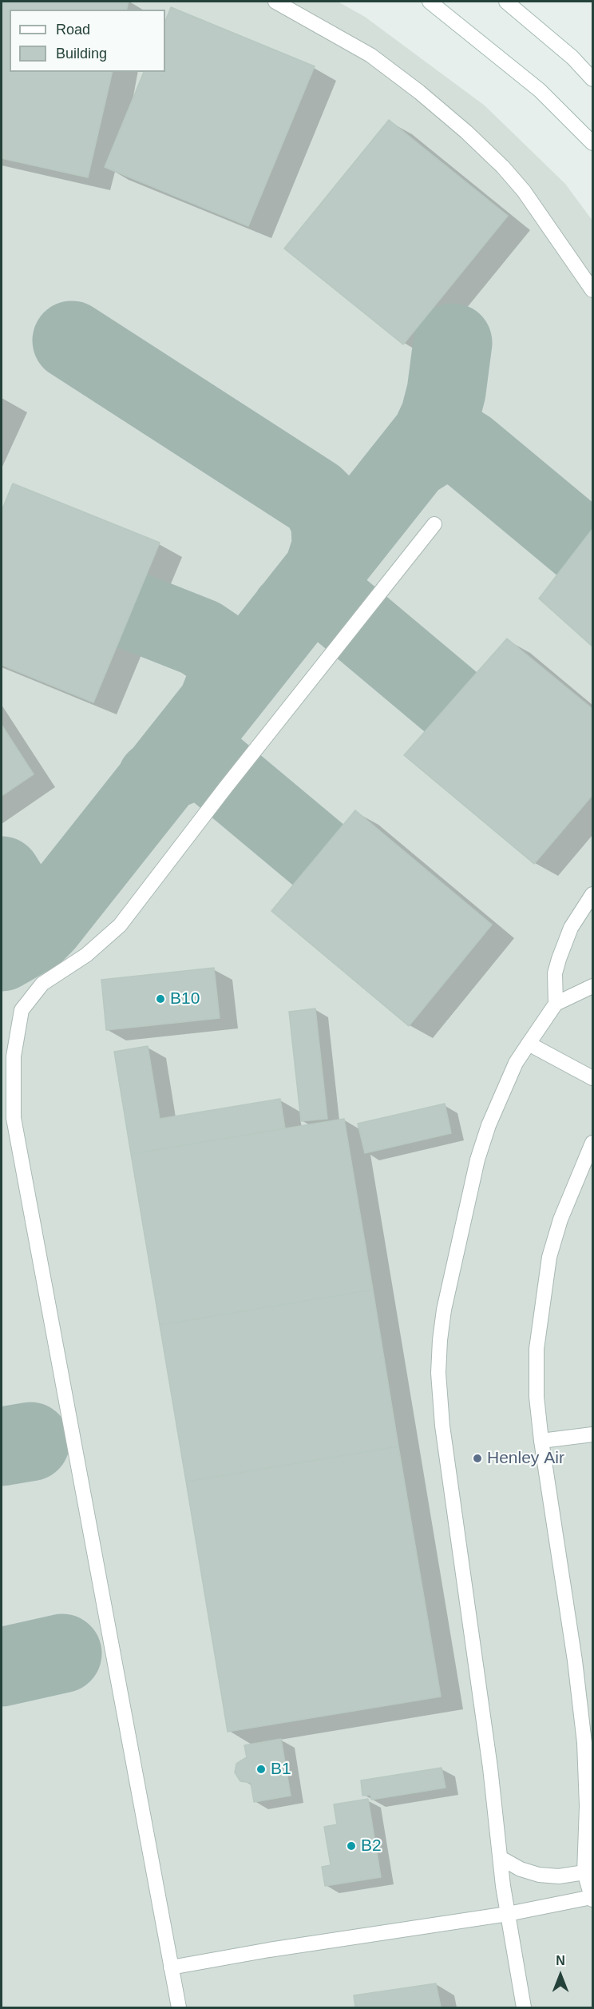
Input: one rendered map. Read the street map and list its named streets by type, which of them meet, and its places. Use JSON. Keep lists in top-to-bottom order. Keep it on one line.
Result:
{"places":["B10","Henley Air","B1","B2"],"legend":["Road","Building"],"north":"top"}
